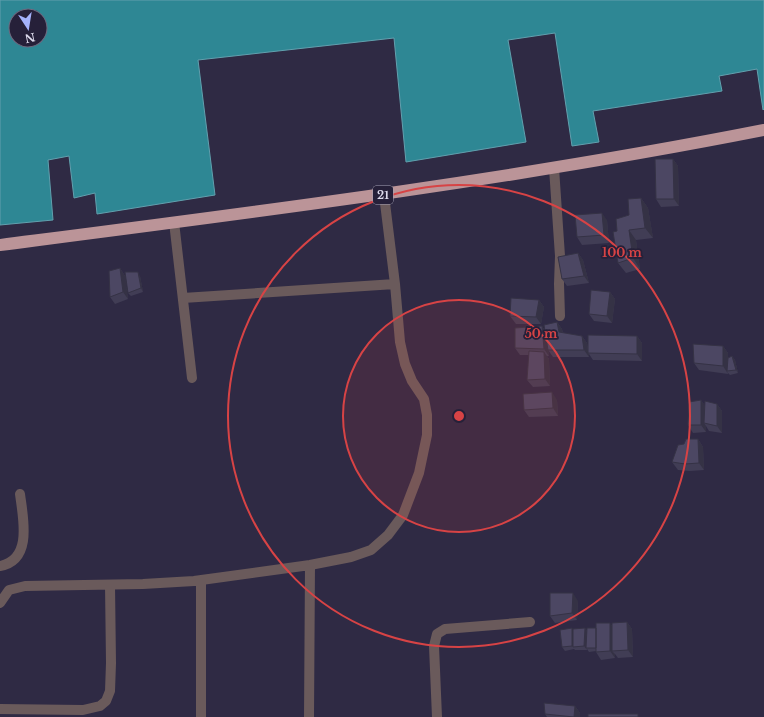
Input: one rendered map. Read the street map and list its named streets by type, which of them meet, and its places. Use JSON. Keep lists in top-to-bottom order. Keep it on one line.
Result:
{"streets":{"highway":["21"]},"north":"bottom","rings":["100 m","50 m"]}
